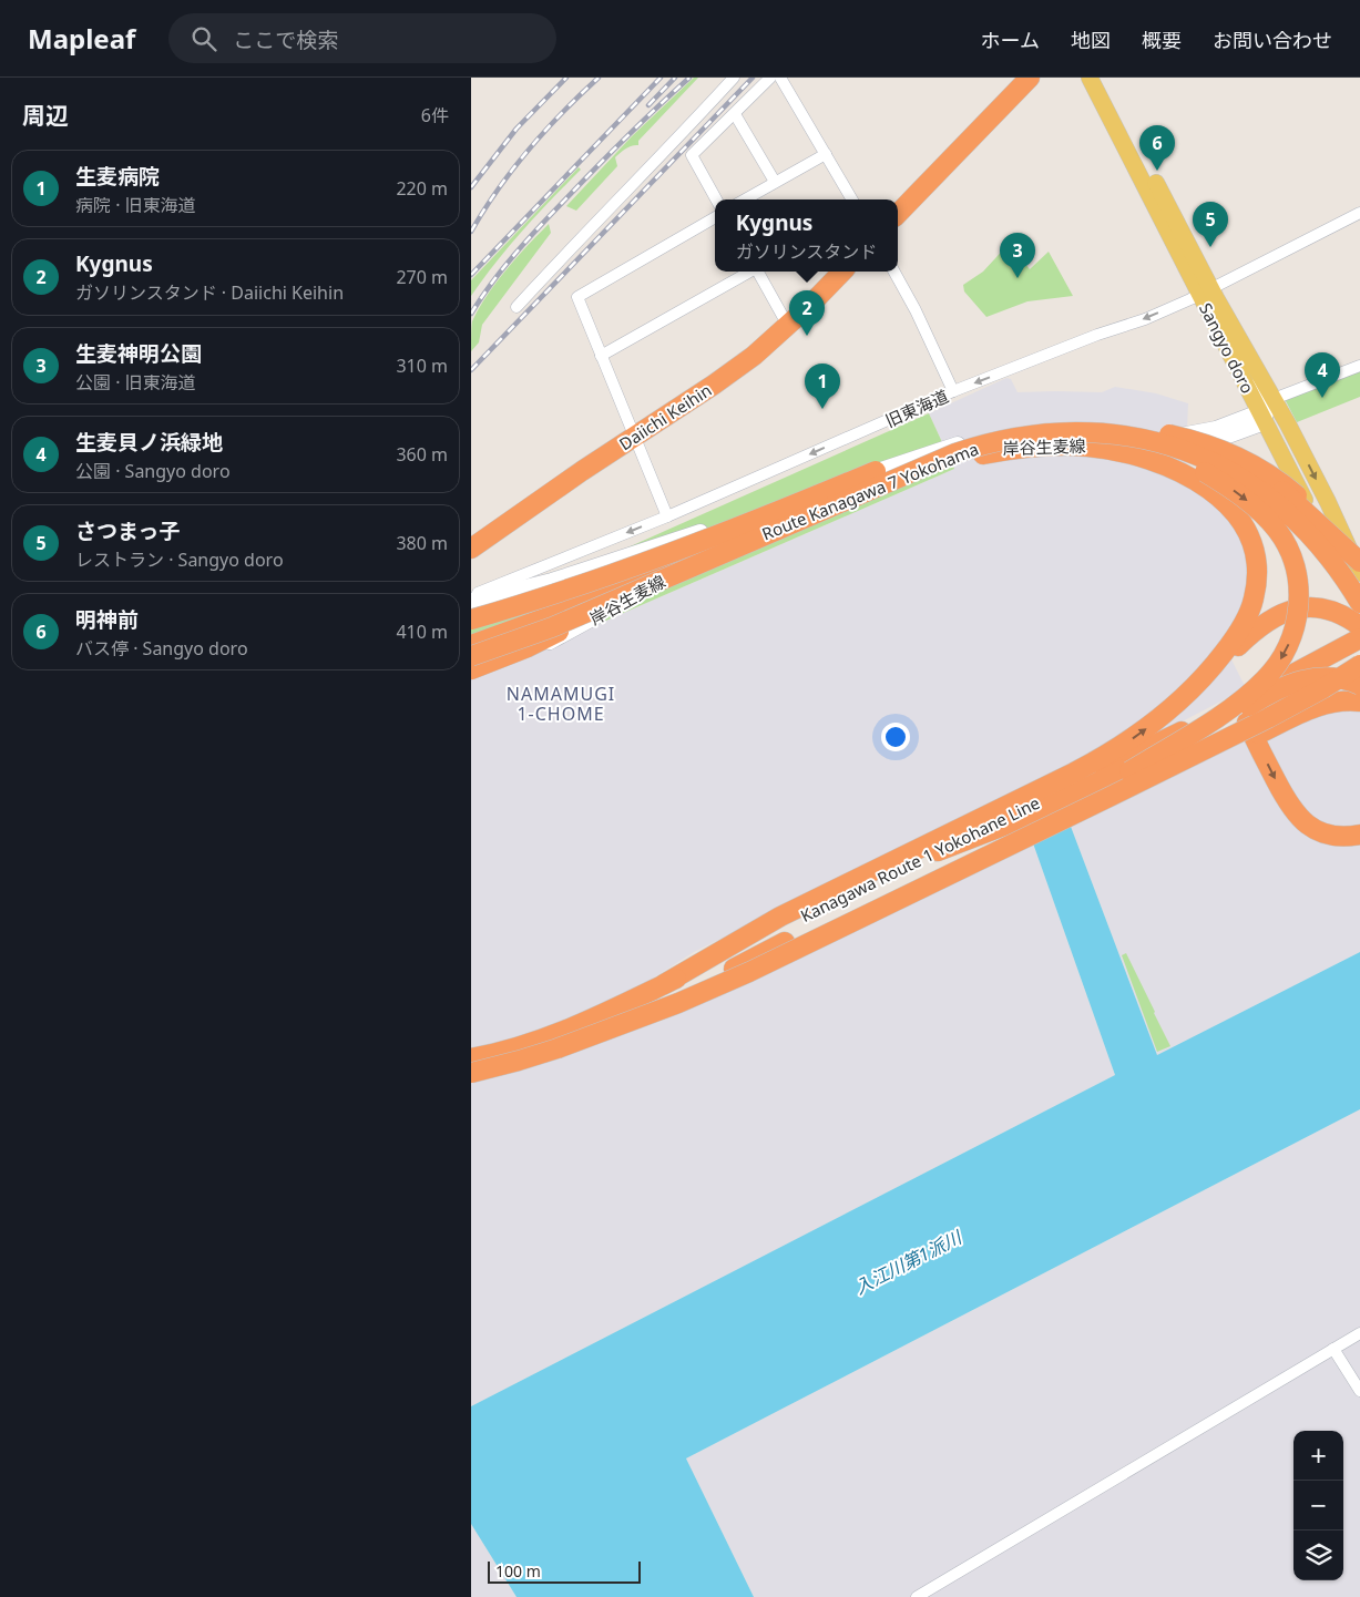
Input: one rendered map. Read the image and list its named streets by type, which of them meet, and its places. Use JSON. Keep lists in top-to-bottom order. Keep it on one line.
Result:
{"streets":{"highway":["Daiichi Keihin","Route Kanagawa 7 Yokohama","Kanagawa Route 1 Yokohane Line"],"main road":["Sangyo doro"],"street":["旧東海道","岸谷生麦線"]},"crossings":[["Sangyo doro","旧東海道"],["Sangyo doro","岸谷生麦線"],["岸谷生麦線","Route Kanagawa 7 Yokohama"]],"one_way":["旧東海道"],"districts":["NAMAMUGI 1-CHOME"],"water":["入江川第1派川"],"scale_bar":"100 m","page":{"header":"Mapleaf","search":"ここで検索","nav":["ホーム","地図","概要","お問い合わせ"],"heading":["周辺","6件"],"pins":["6","5","3","2","4","1"],"list":[{"mark":"1","name":"生麦病院","note":"病院 · 旧東海道","value":"220 m"},{"mark":"2","name":"Kygnus","note":"ガソリンスタンド · Daiichi Keihin","value":"270 m"},{"mark":"3","name":"生麦神明公園","note":"公園 · 旧東海道","value":"310 m"},{"mark":"4","name":"生麦貝ノ浜緑地","note":"公園 · Sangyo doro","value":"360 m"},{"mark":"5","name":"さつまっ子","note":"レストラン · Sangyo doro","value":"380 m"},{"mark":"6","name":"明神前","note":"バス停 · Sangyo doro","value":"410 m"}],"popup":["Kygnus","ガソリンスタンド"],"map_buttons":["+","−"],"scale":"100 m"}}
